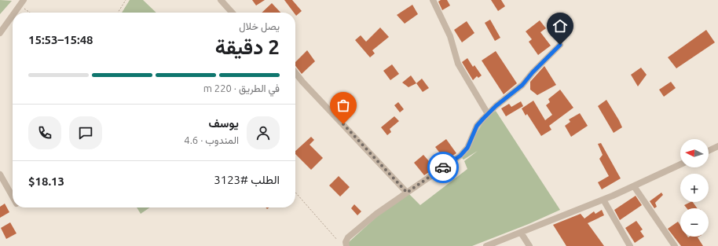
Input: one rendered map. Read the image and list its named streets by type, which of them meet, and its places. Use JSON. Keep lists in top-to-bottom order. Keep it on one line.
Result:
{"north":"left","page":{"heading":["2 دقيقة","يصل خلال","15:48–15:53"],"panel":["يوسف","المندوب · 4.6","الطلب #3123","$18.13"],"bar":"في الطريق · 220 m","map_buttons":["+","−"]}}
